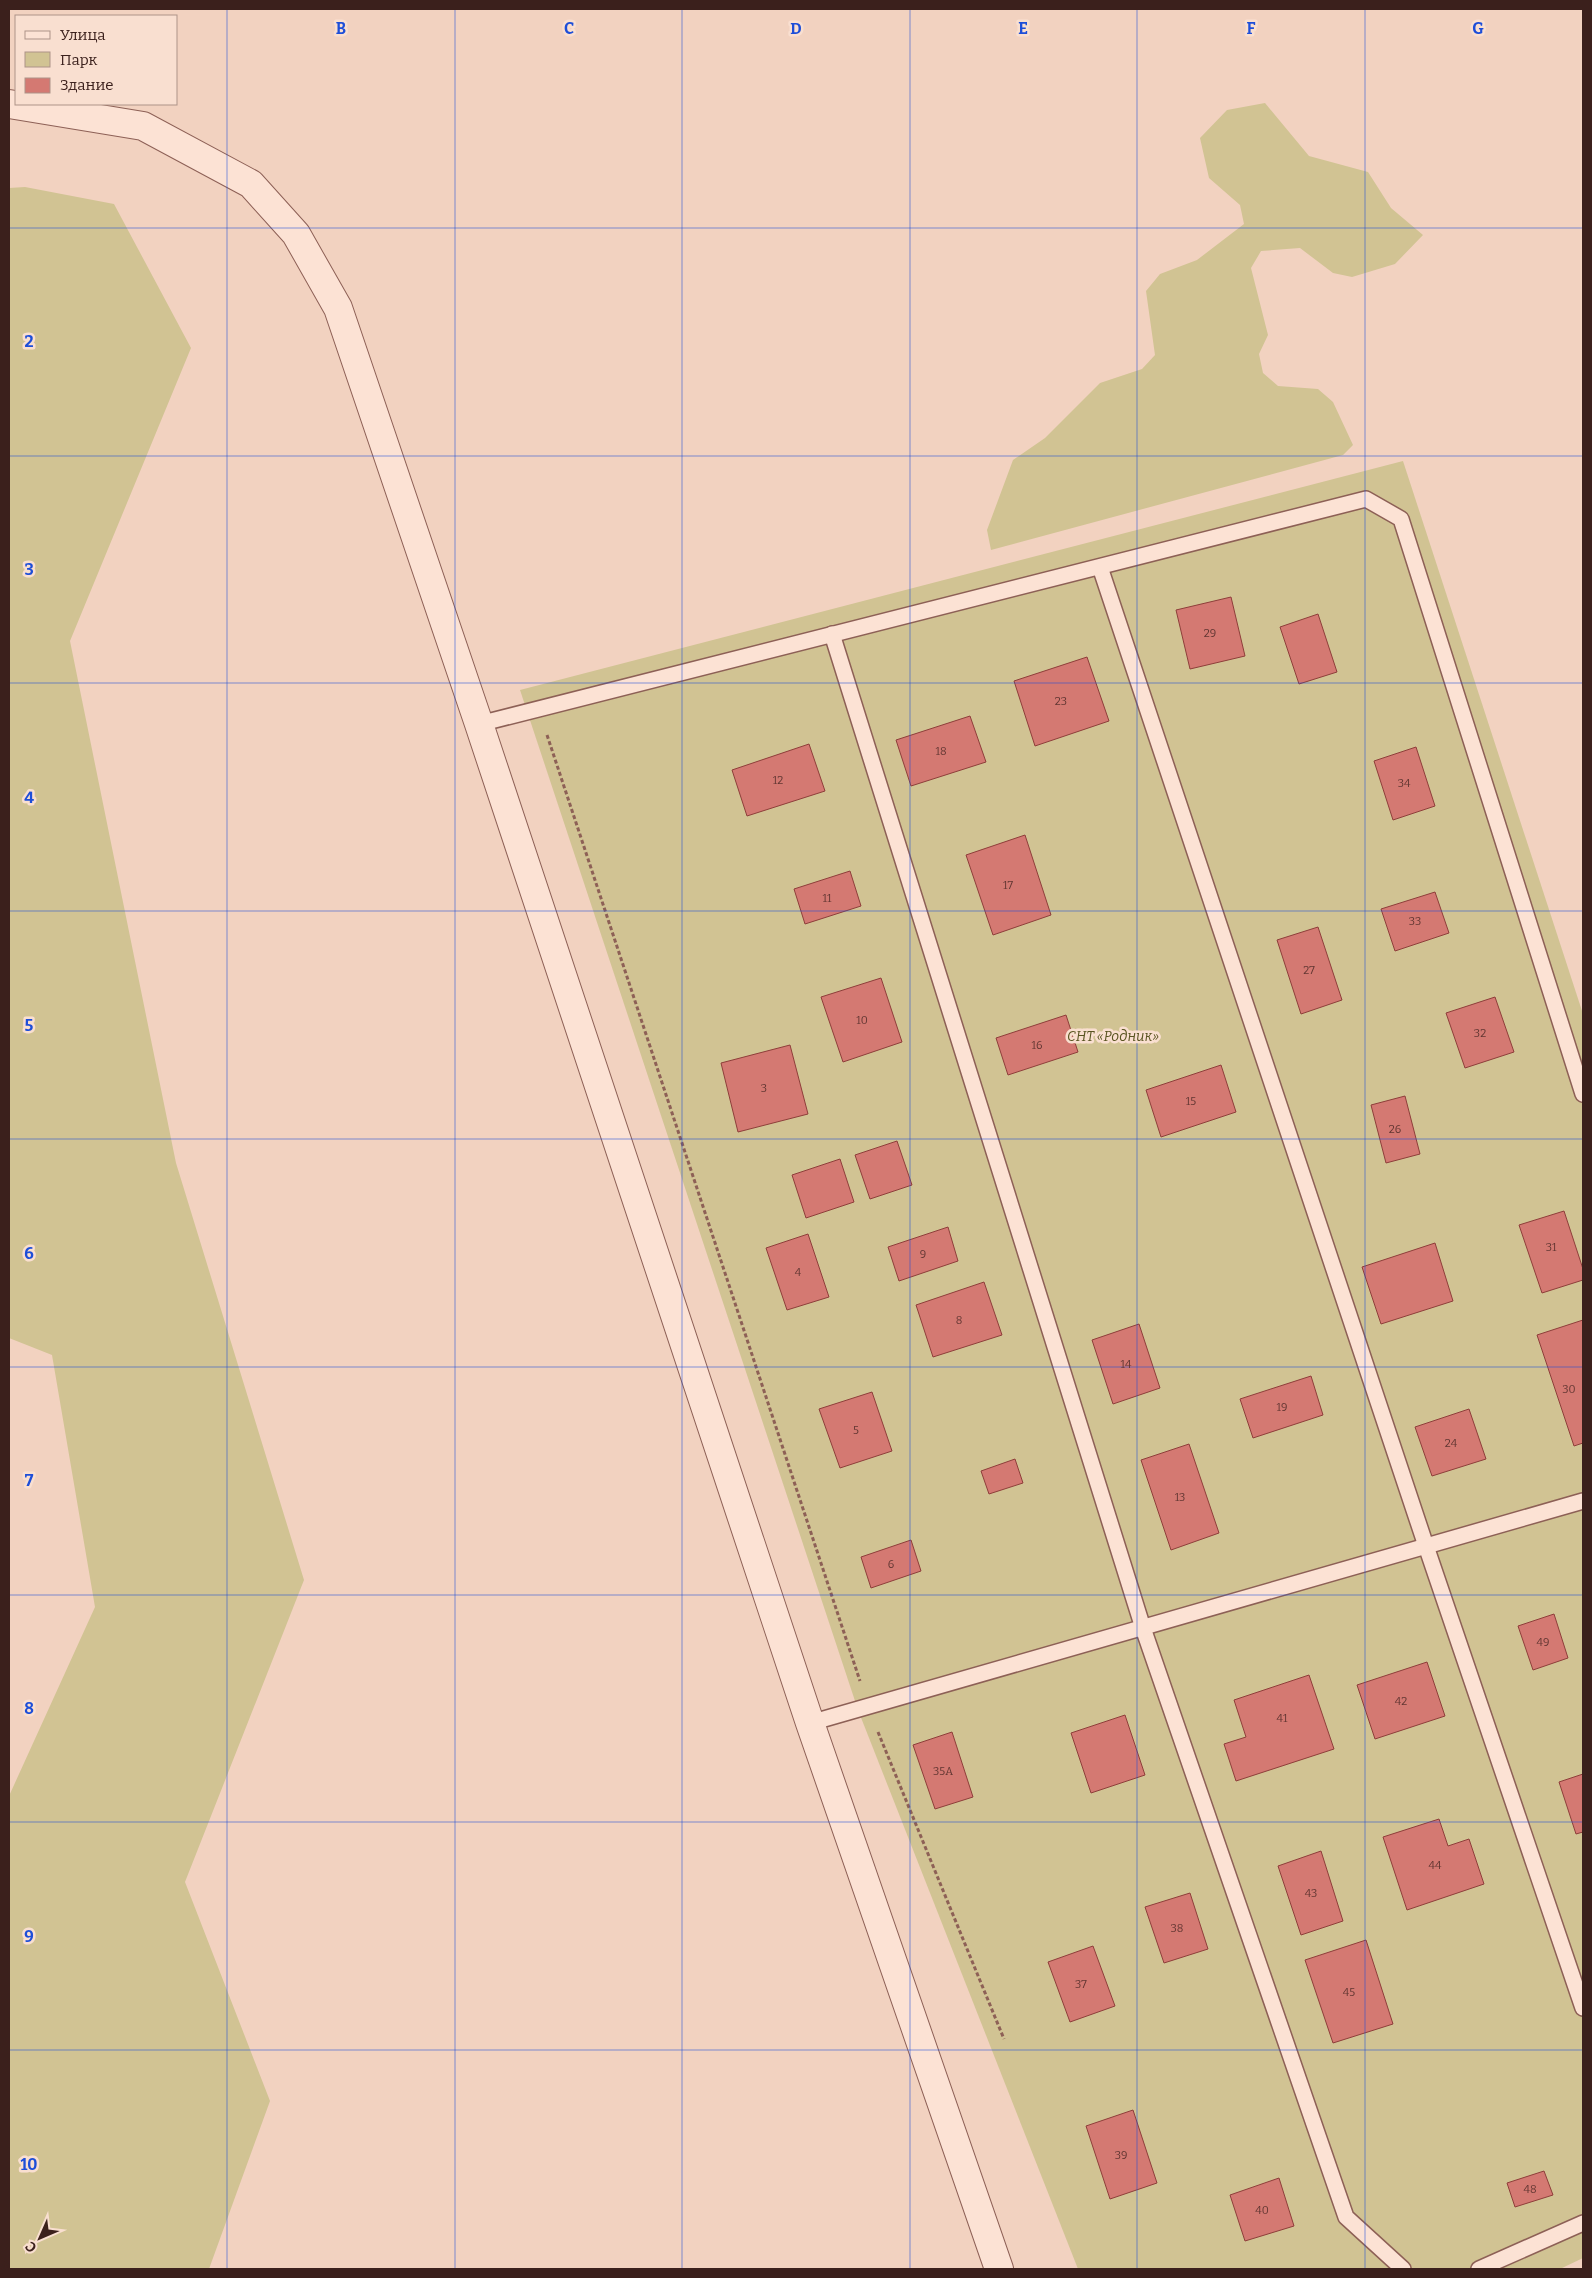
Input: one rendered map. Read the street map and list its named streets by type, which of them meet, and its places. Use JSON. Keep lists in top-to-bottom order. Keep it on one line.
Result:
{"parks":["СНТ «Родник»"],"house_numbers":["29","23","18","12","34","17","11","33","27","10","32","16","3","15","26","31","9","4","8","14","30","19","5","24","13","6","49","42","41","35А","44","43","38","37","45","39","48","40"],"legend":["Улица","Парк","Здание"],"north":"bottom left","grid":{"columns":["B","C","D","E","F","G"],"rows":["2","3","4","5","6","7","8","9","10"]}}
